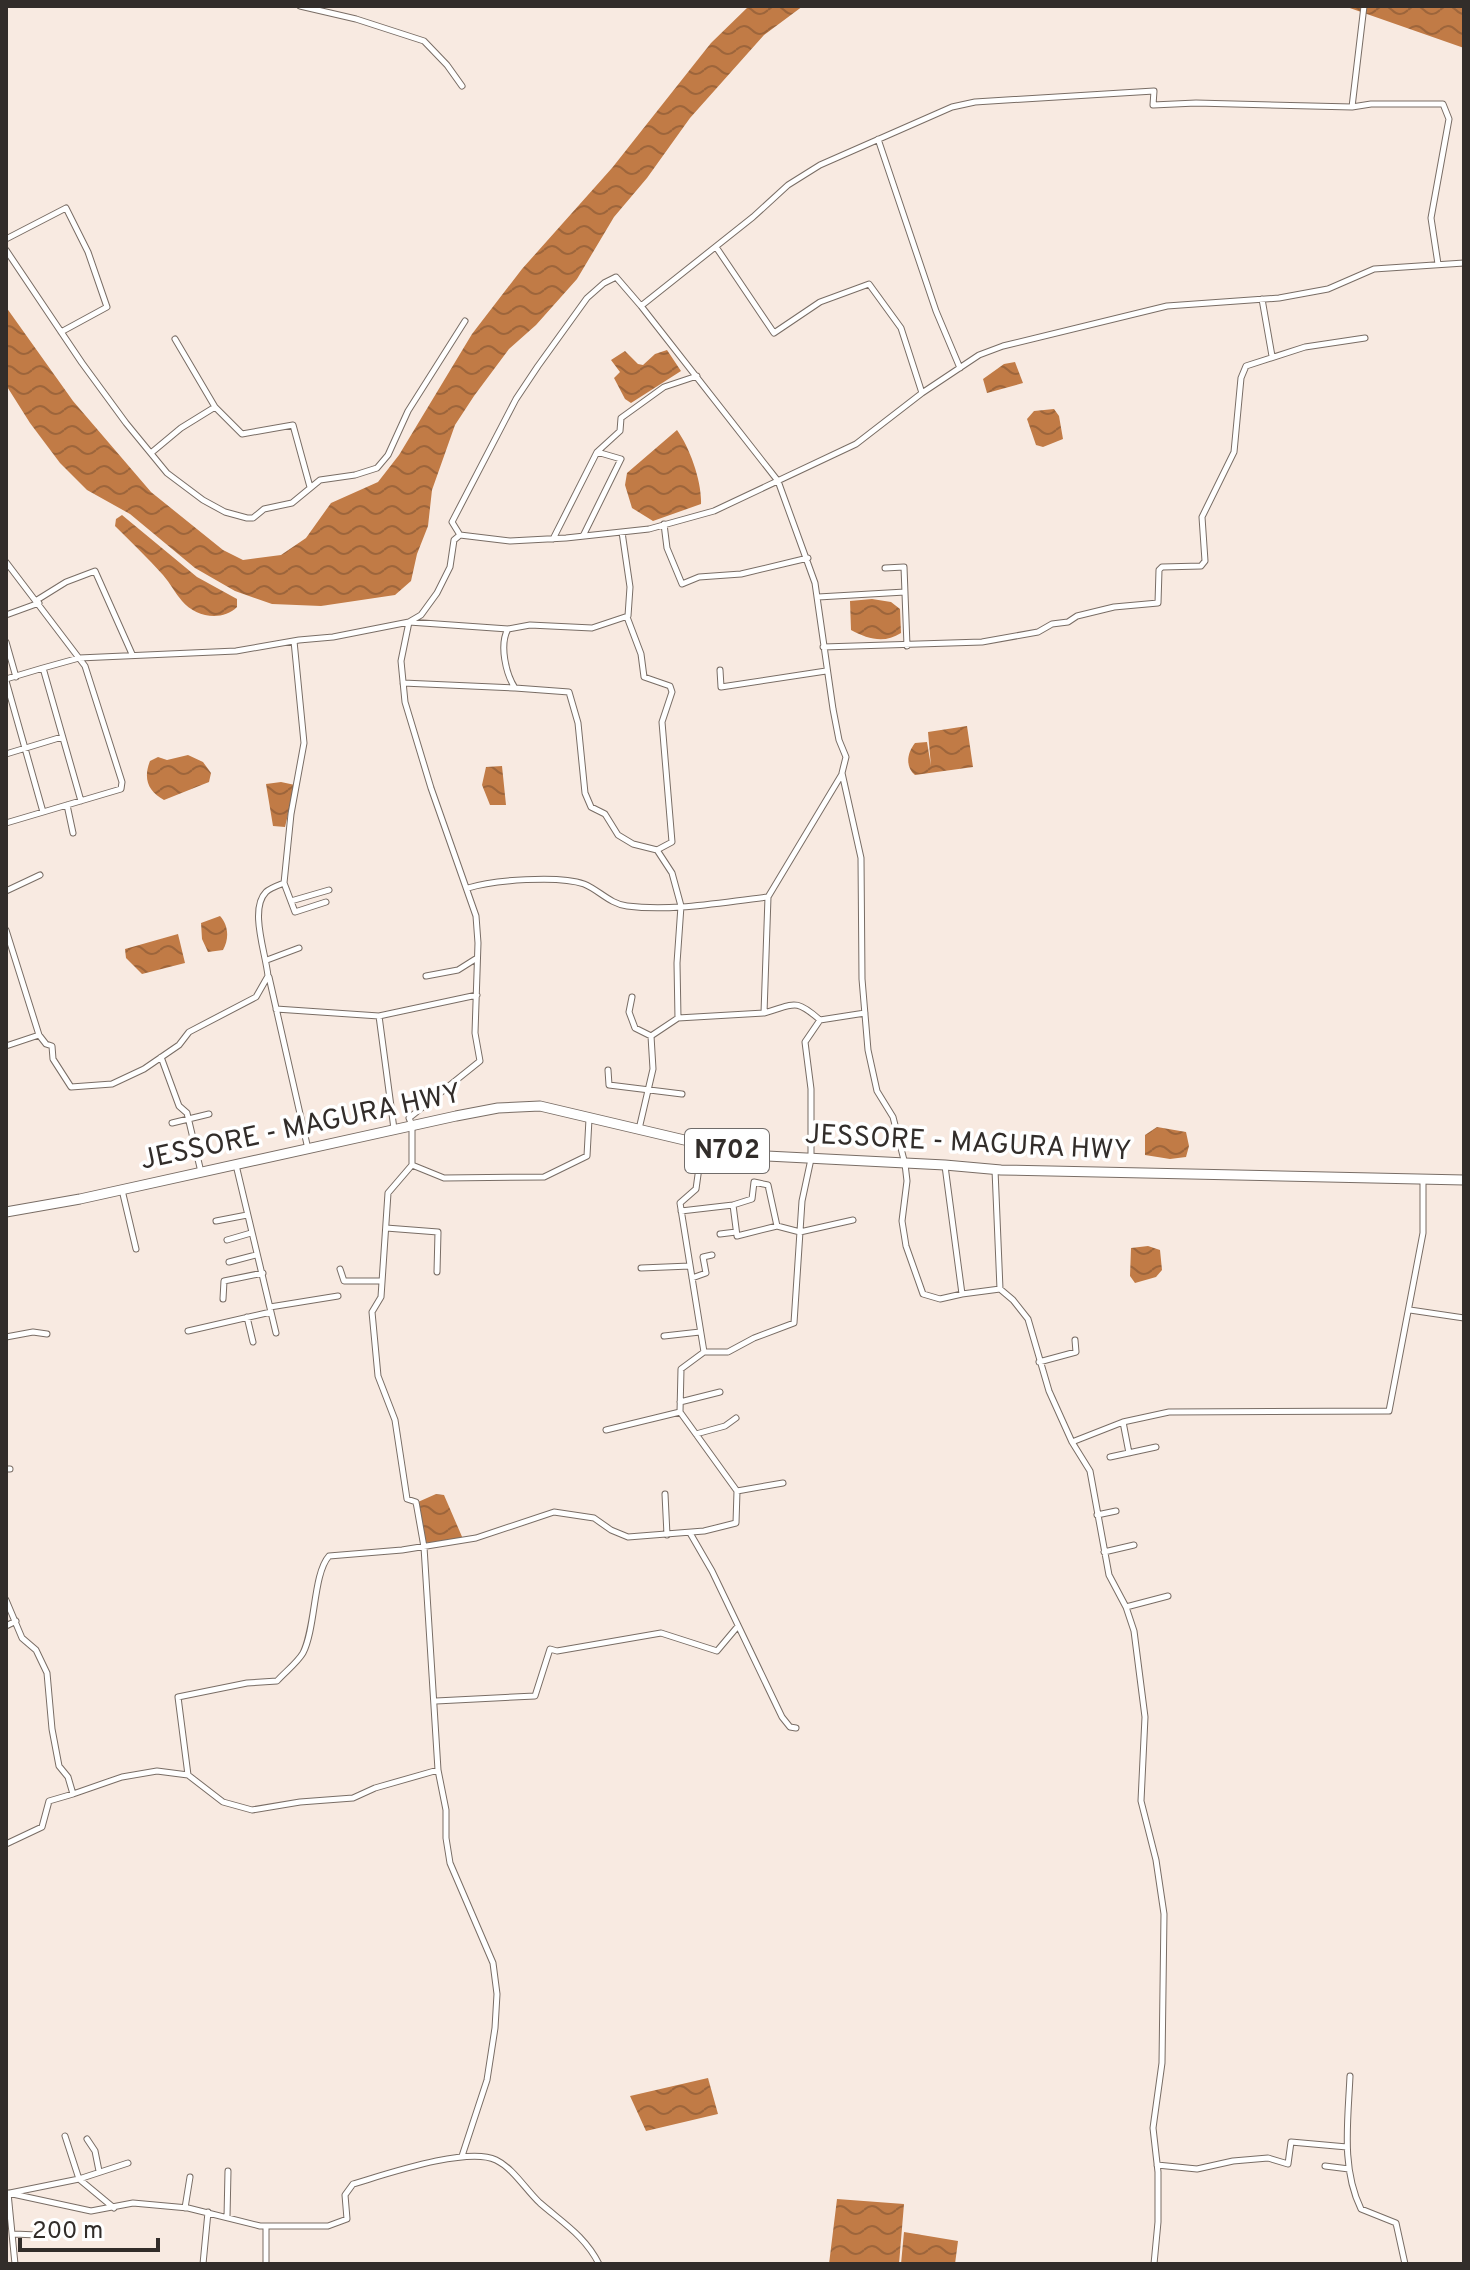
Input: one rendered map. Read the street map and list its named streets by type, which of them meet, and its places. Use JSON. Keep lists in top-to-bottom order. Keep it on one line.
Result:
{"streets":{"highway":["JESSORE - MAGURA HWY","N702"]},"scale_bar":"200 m"}
